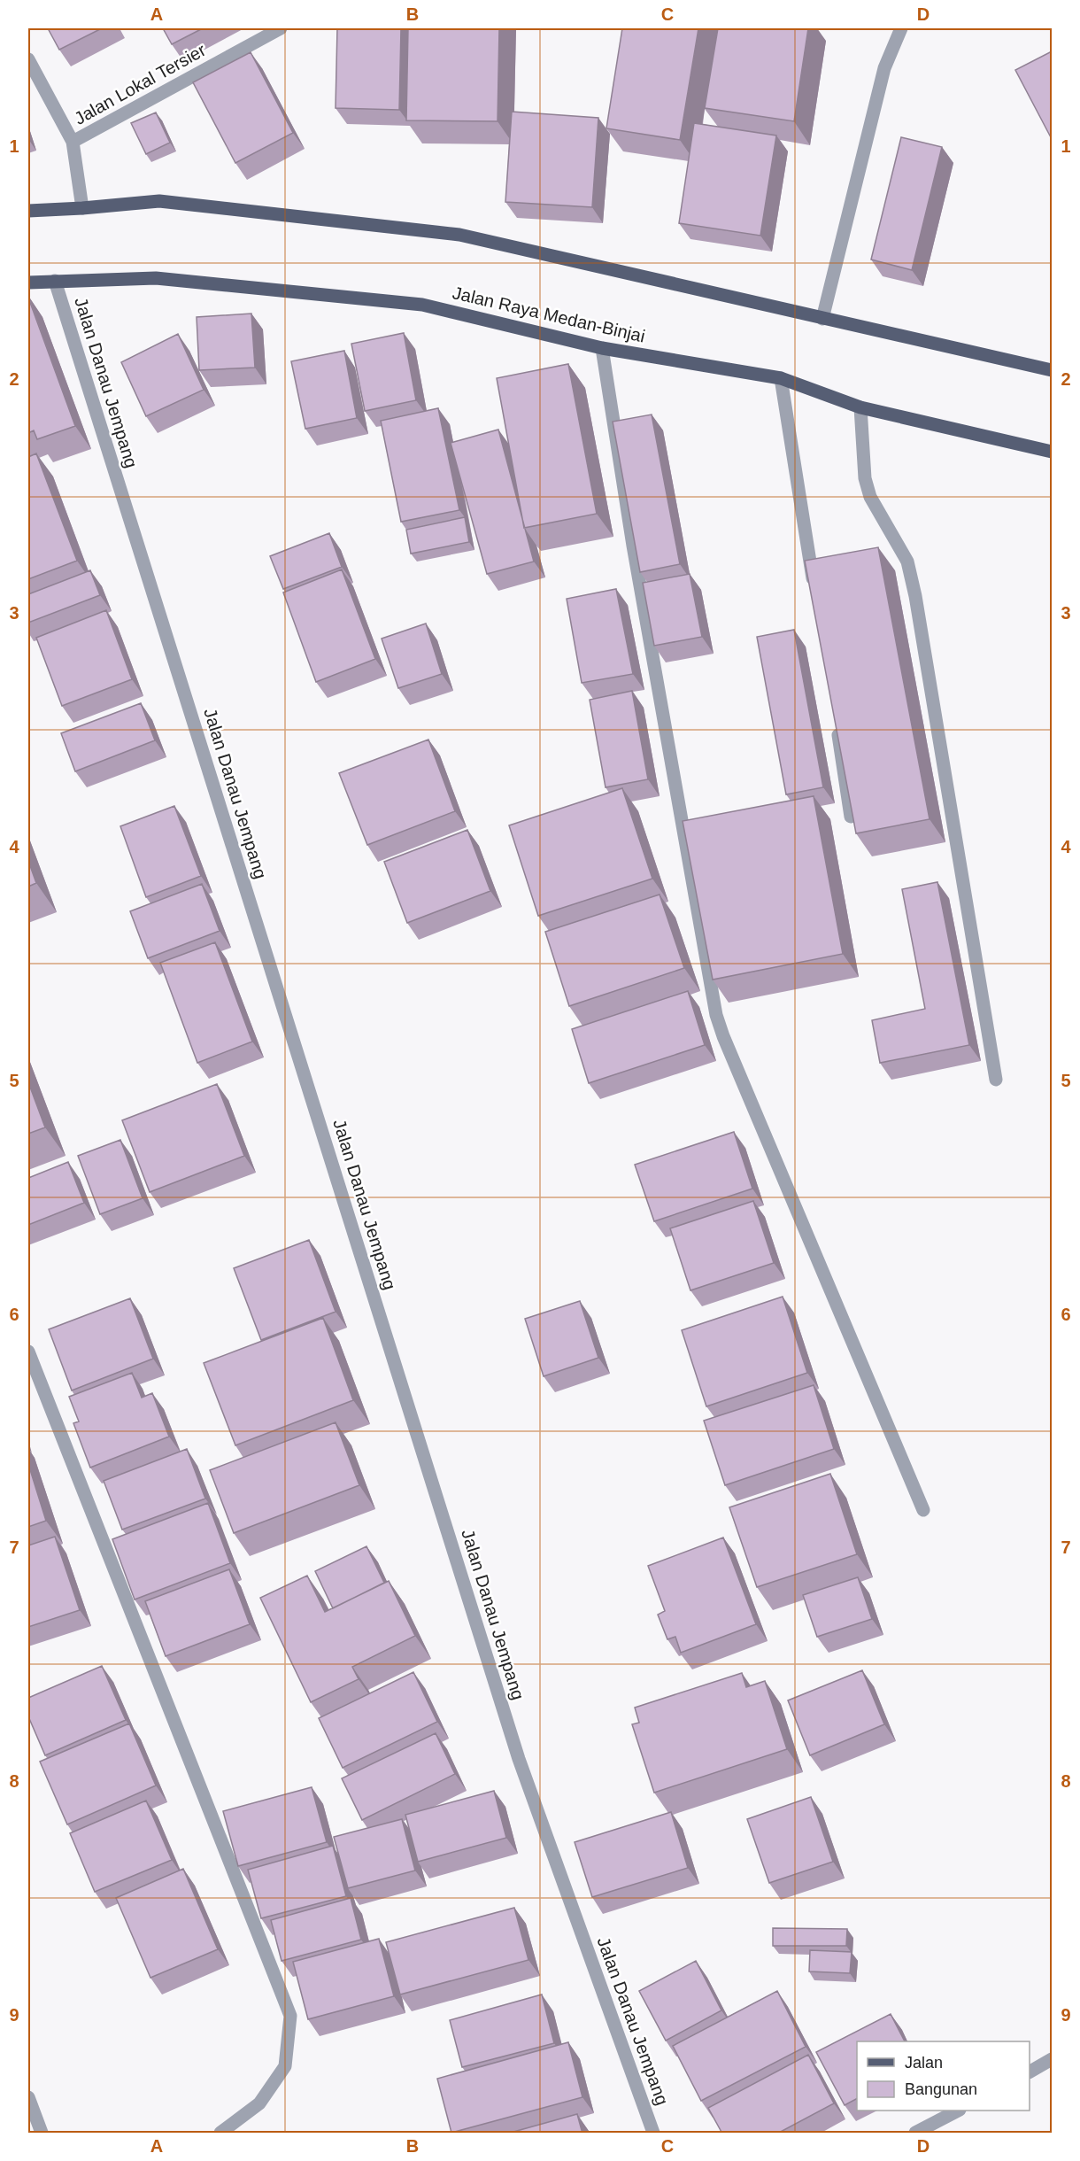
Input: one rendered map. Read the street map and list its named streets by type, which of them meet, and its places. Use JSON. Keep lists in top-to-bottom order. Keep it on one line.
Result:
{"streets":{"main road":["Jalan Raya Medan-Binjai"],"street":["Jalan Lokal Tersier","Jalan Danau Jempang"]},"crossings":[["Jalan Raya Medan-Binjai","Jalan Danau Jempang"]],"legend":["Jalan","Bangunan"],"grid":{"columns":["A","B","C","D"],"rows":["1","2","3","4","5","6","7","8","9"]}}
